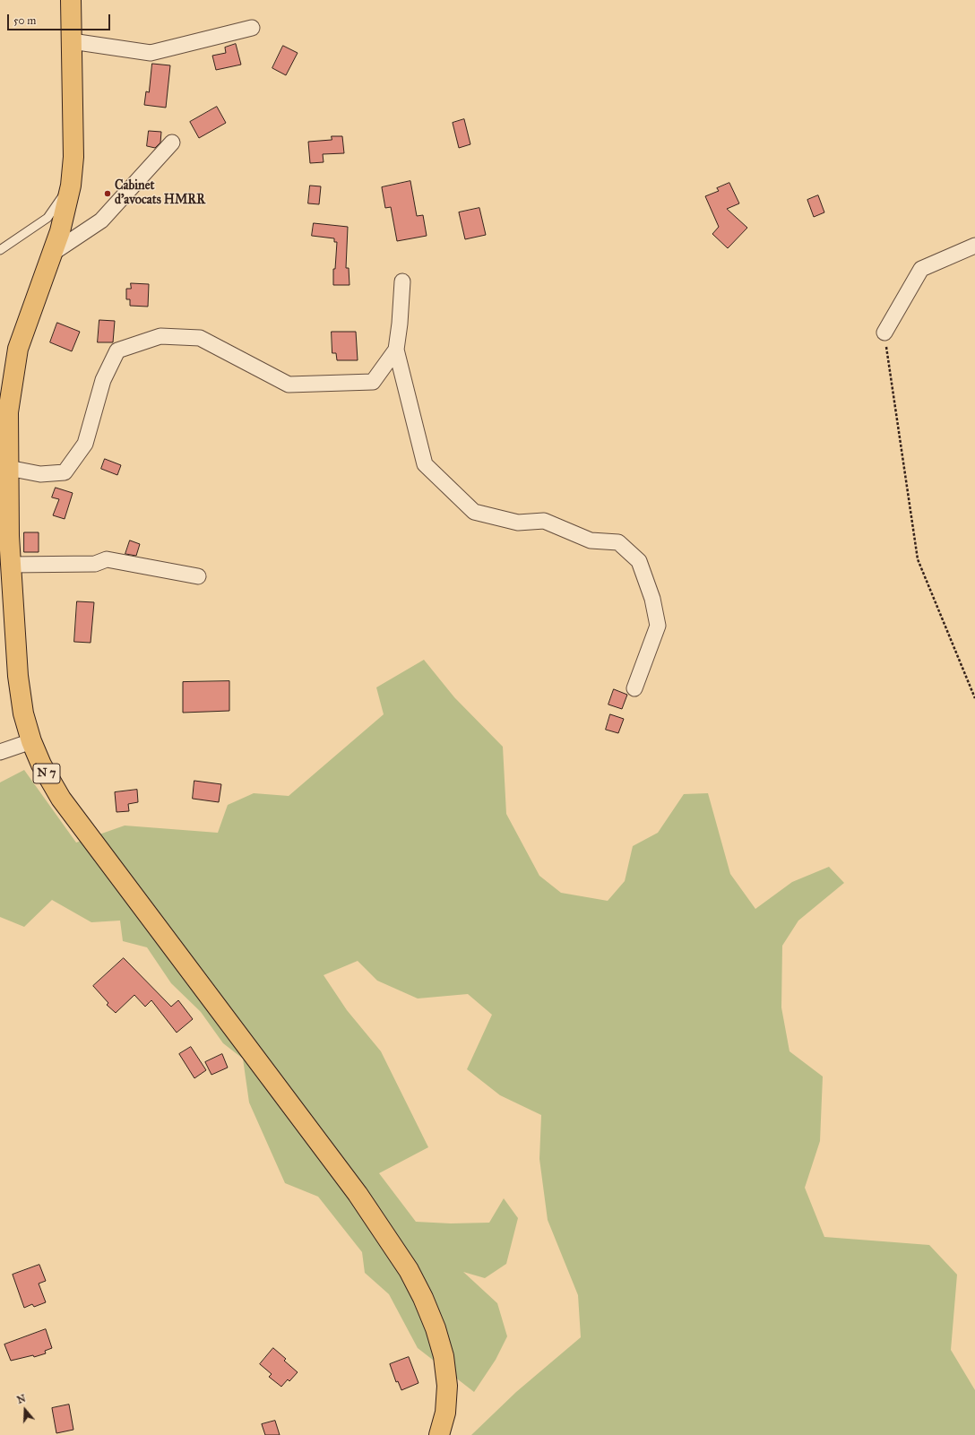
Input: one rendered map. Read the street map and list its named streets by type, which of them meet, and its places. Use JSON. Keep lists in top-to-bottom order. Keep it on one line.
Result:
{"streets":{"main road":["N 7"]},"places":["Cabinet d'avocats HMRR"],"scale_bar":"50 m","north":"top"}
